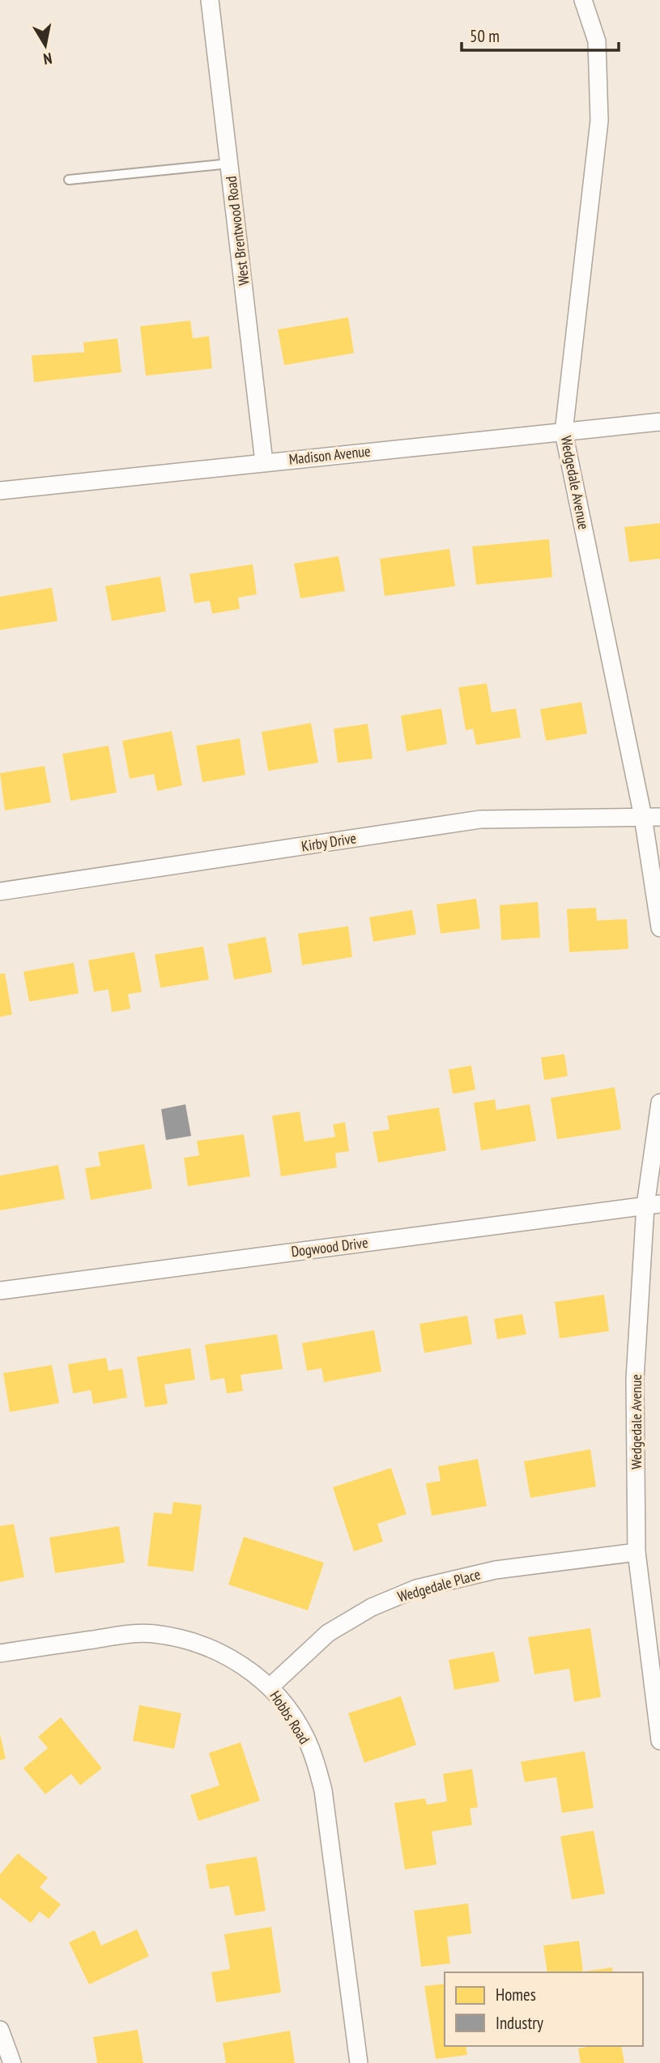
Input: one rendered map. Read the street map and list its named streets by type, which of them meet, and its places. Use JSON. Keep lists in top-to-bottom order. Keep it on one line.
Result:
{"streets":{"street":["West Brentwood Road","Madison Avenue","Wedgedale Avenue","Kirby Drive","Dogwood Drive","Wedgedale Place","Hobbs Road"]},"crossings":[["West Brentwood Road","Madison Avenue"],["Madison Avenue","Wedgedale Avenue"],["Wedgedale Avenue","Kirby Drive"],["Wedgedale Avenue","Dogwood Drive"],["Wedgedale Avenue","Wedgedale Place"],["Wedgedale Place","Hobbs Road"]],"legend":["Homes","Industry"],"scale_bar":"50 m","north":"bottom"}
